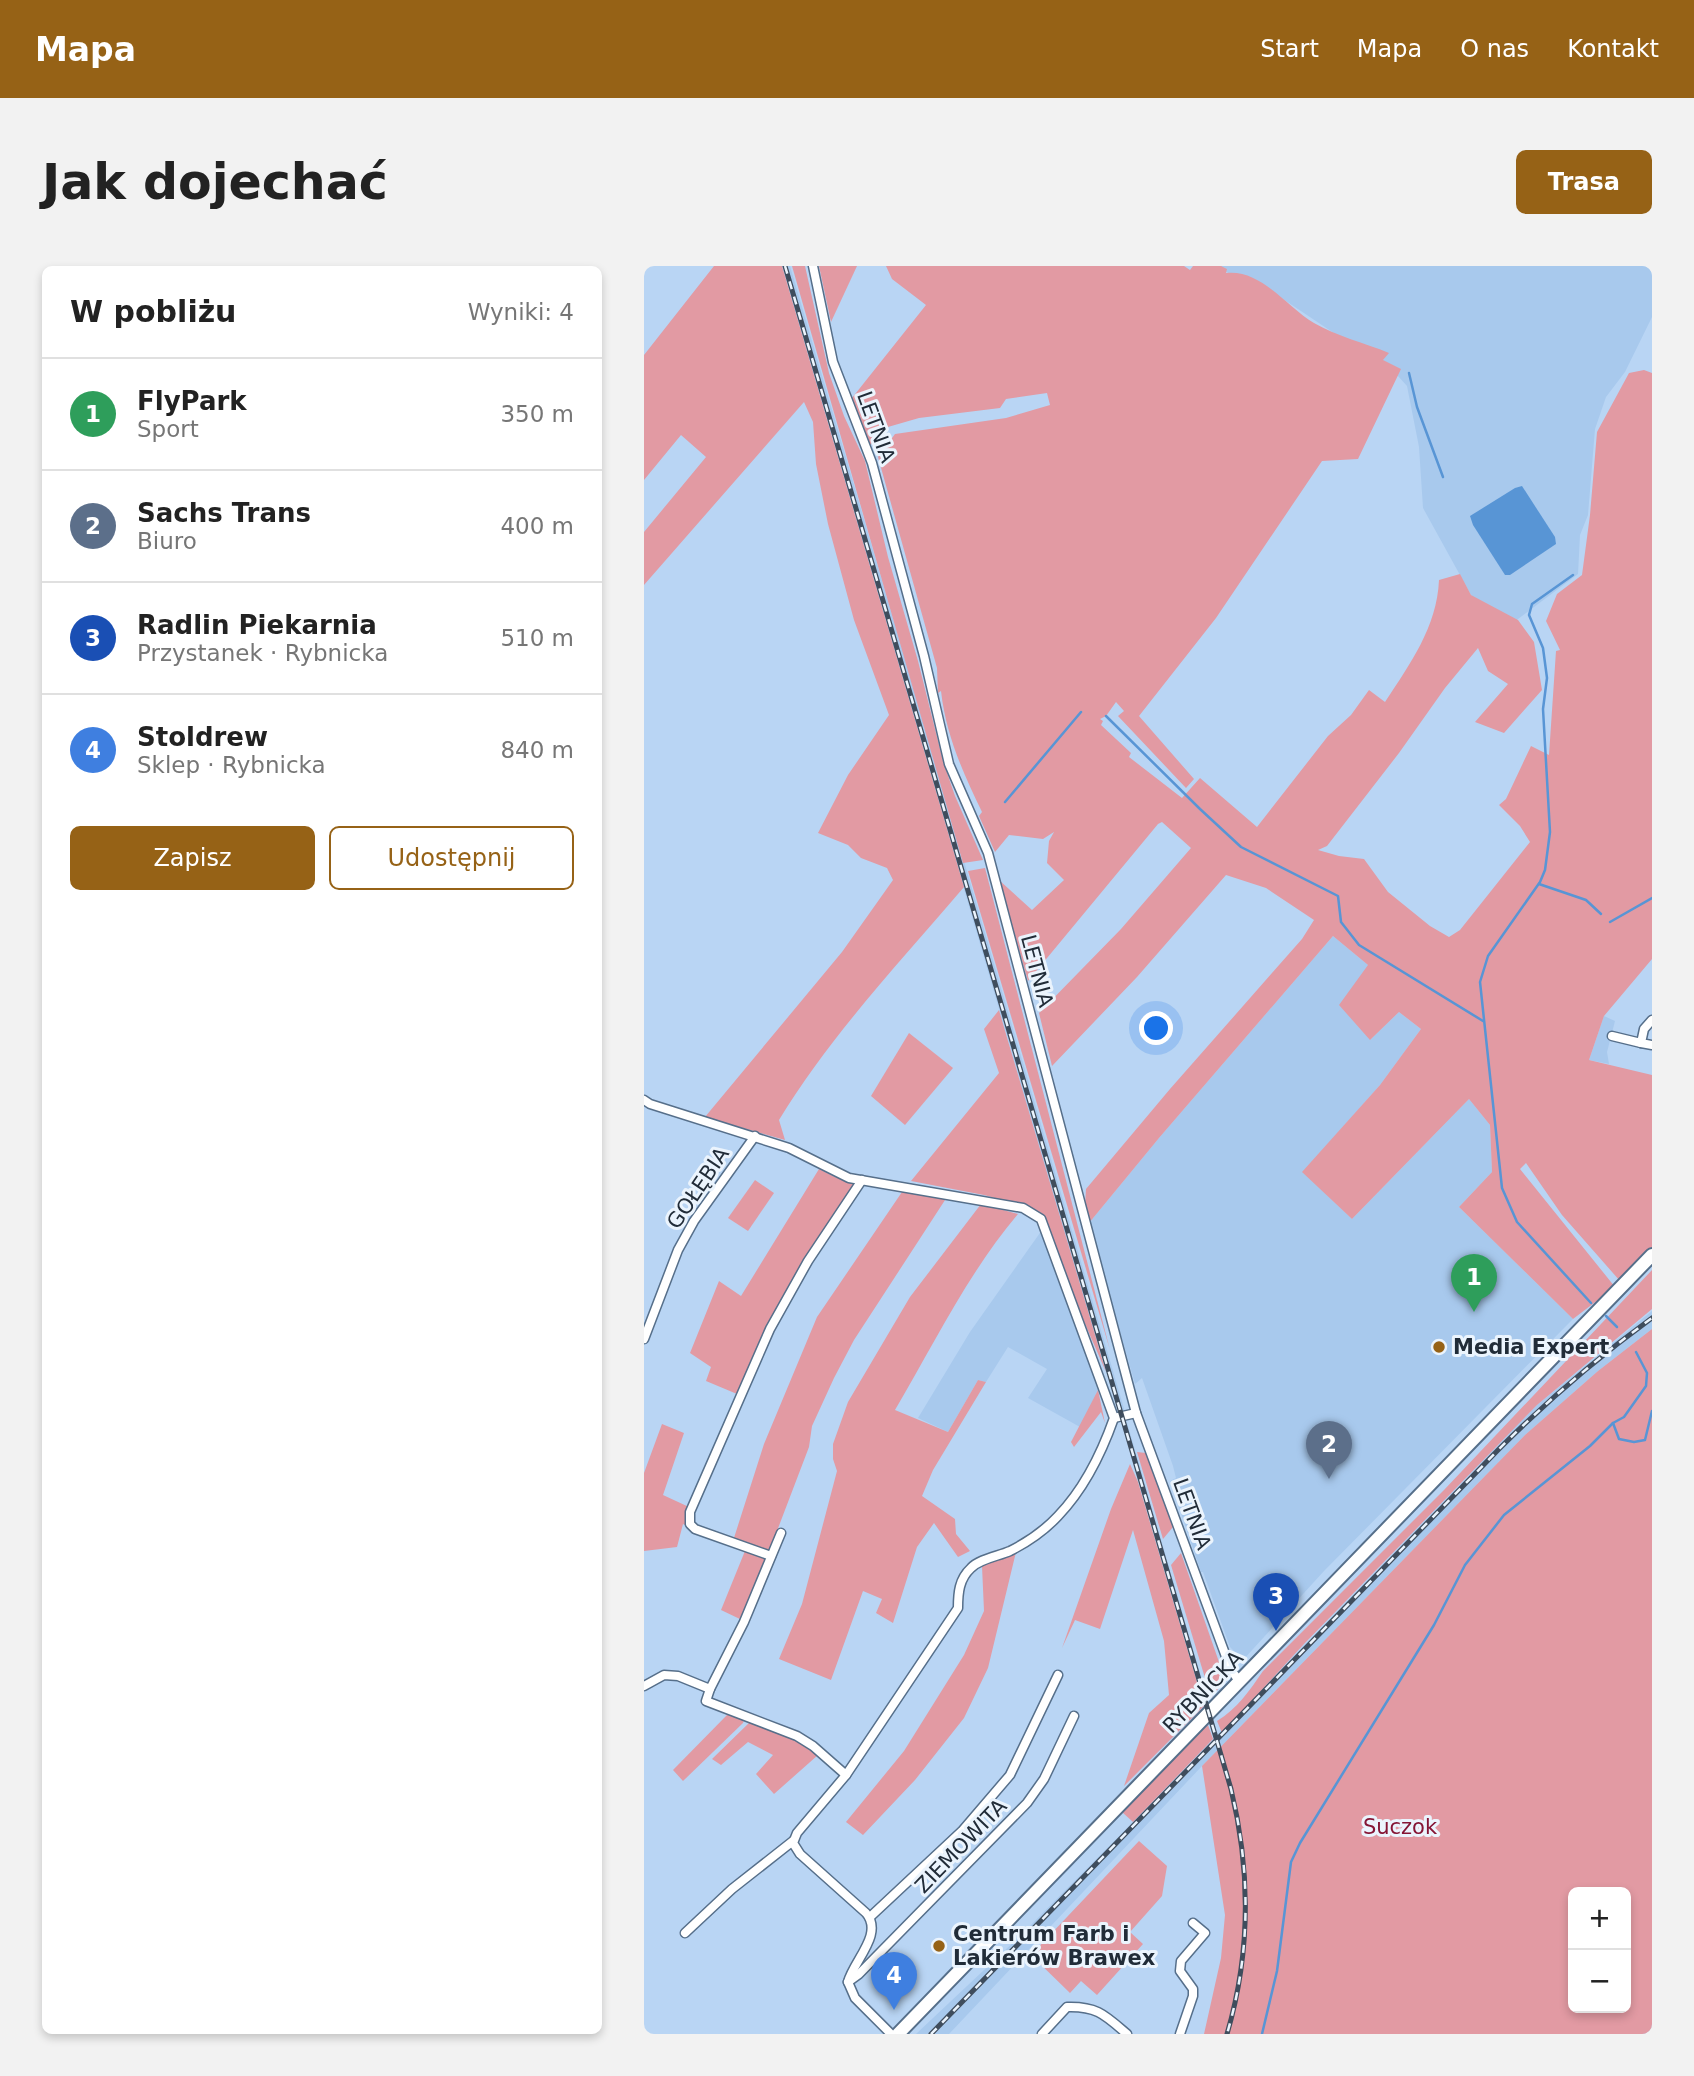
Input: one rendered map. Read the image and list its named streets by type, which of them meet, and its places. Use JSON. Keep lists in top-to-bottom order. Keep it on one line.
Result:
{"streets":{"main road":["RYBNICKA"],"street":["LETNIA","GOŁĘBIA","ZIEMOWITA"]},"crossings":[["LETNIA","RYBNICKA"]],"parks":["Suczok"],"places":["Media Expert","Centrum Farb i Lakierów Brawex"],"page":{"header":"Mapa","nav":["Start","Mapa","O nas","Kontakt"],"buttons":["Trasa",["Zapisz","Udostępnij"]],"title":"Jak dojechać","heading":["W pobliżu","Wyniki: 4"],"list":[{"mark":"1","name":"FlyPark","note":"Sport","value":"350 m"},{"mark":"2","name":"Sachs Trans","note":"Biuro","value":"400 m"},{"mark":"3","name":"Radlin Piekarnia","note":"Przystanek · Rybnicka","value":"510 m"},{"mark":"4","name":"Stoldrew","note":"Sklep · Rybnicka","value":"840 m"}],"pins":["1","2","3","4"],"map_buttons":["+","−"]}}
